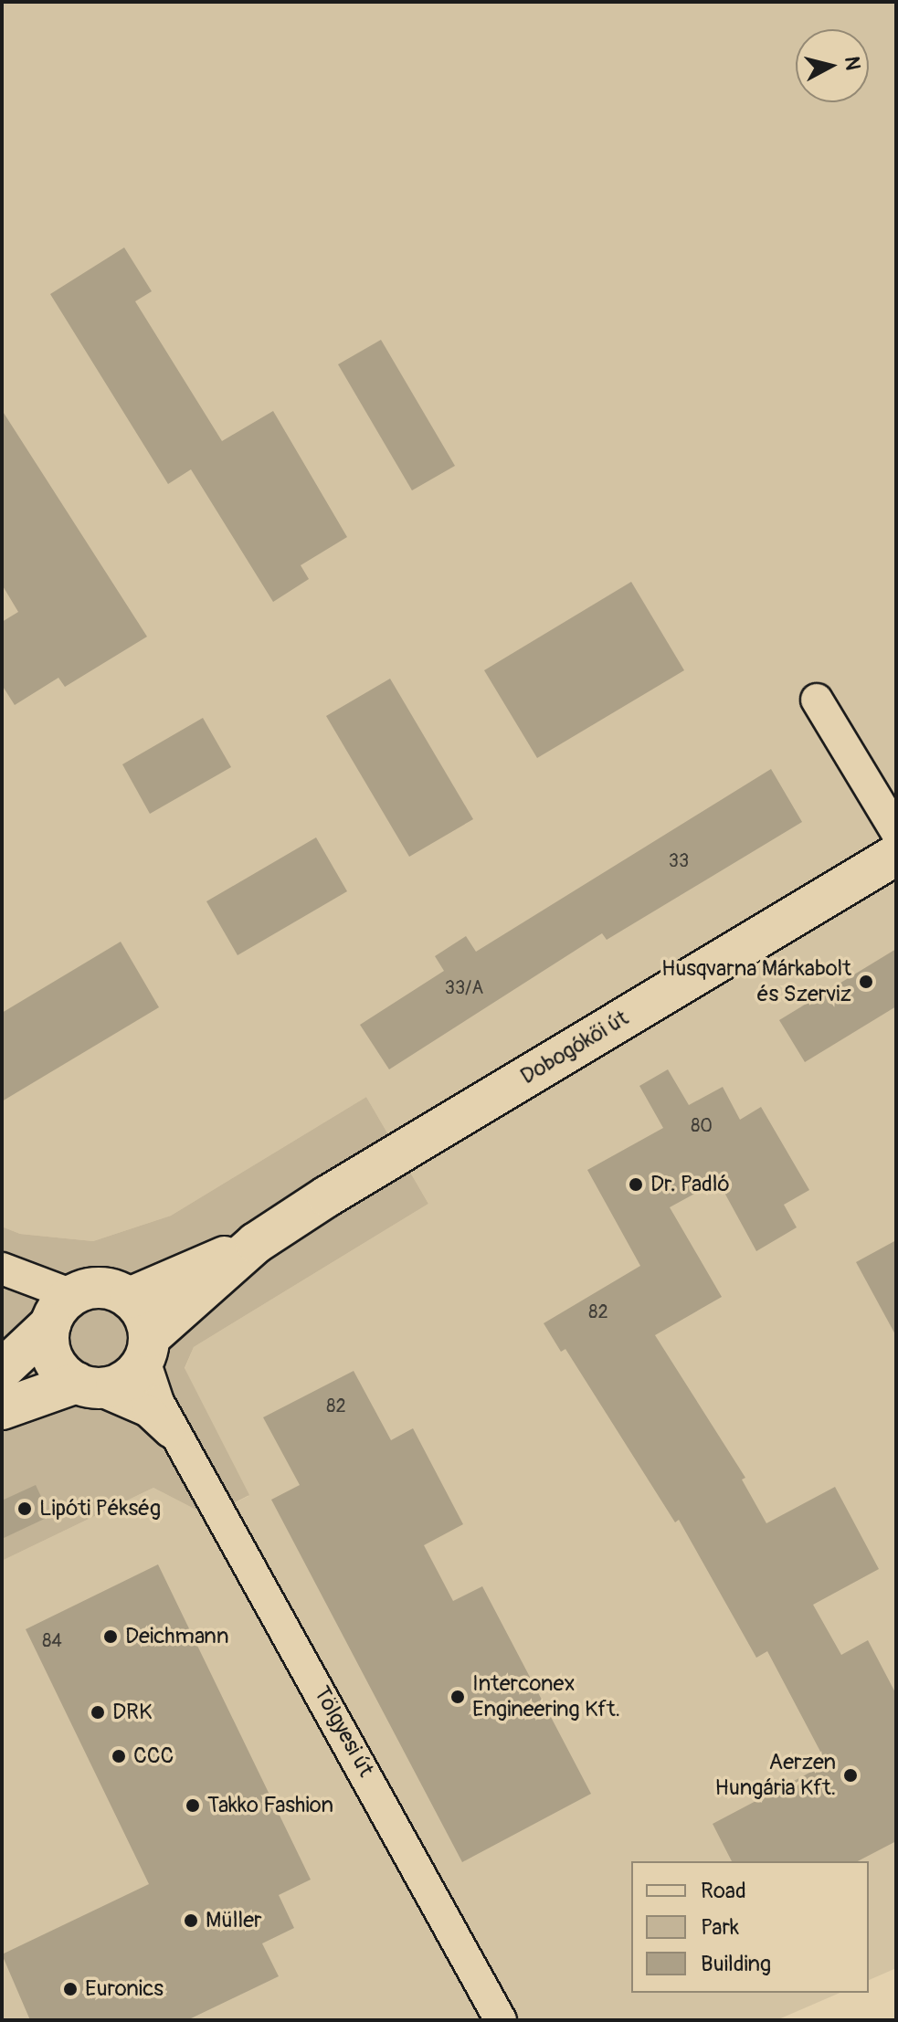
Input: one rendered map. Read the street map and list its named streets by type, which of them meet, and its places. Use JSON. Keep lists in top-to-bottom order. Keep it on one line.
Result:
{"streets":{"main road":["Dobogókői út"],"street":["Tölgyesi út"]},"crossings":[["Dobogókői út","Tölgyesi út"]],"places":["Husqvarna Márkabolt és Szerviz","Dr. Padló","Lipóti Pékség","Deichmann","Interconex Engineering Kft.","DRK","CCC","Aerzen Hungária Kft.","Takko Fashion","Müller","Euronics"],"house_numbers":["33","33/A","80","82","82","84"],"legend":["Road","Park","Building"],"north":"right"}
